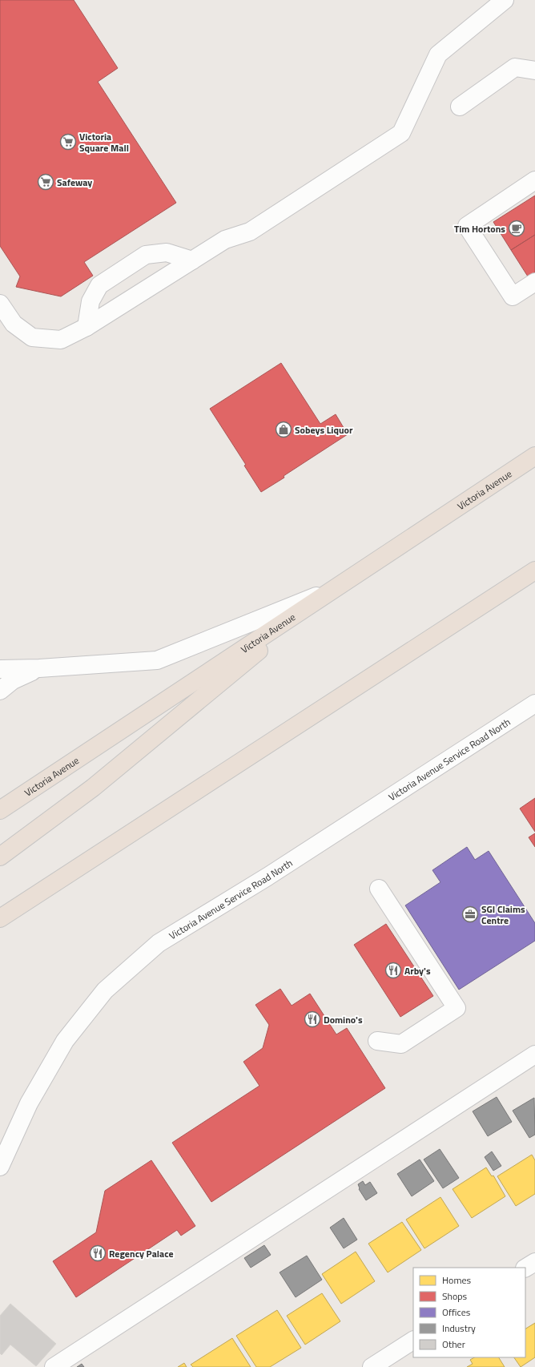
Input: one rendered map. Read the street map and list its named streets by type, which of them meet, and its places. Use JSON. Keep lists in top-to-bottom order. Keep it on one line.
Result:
{"streets":{"highway":["Victoria Avenue"],"street":["Victoria Avenue Service Road North"]},"places":{"supermarket":["Victoria Square Mall","Safeway"],"cafe":["Tim Hortons"],"shop":["Sobeys Liquor"],"office":["SGI Claims Centre"],"restaurant":["Arby's","Domino's","Regency Palace"]},"legend":["Homes","Shops","Offices","Industry","Other"]}
